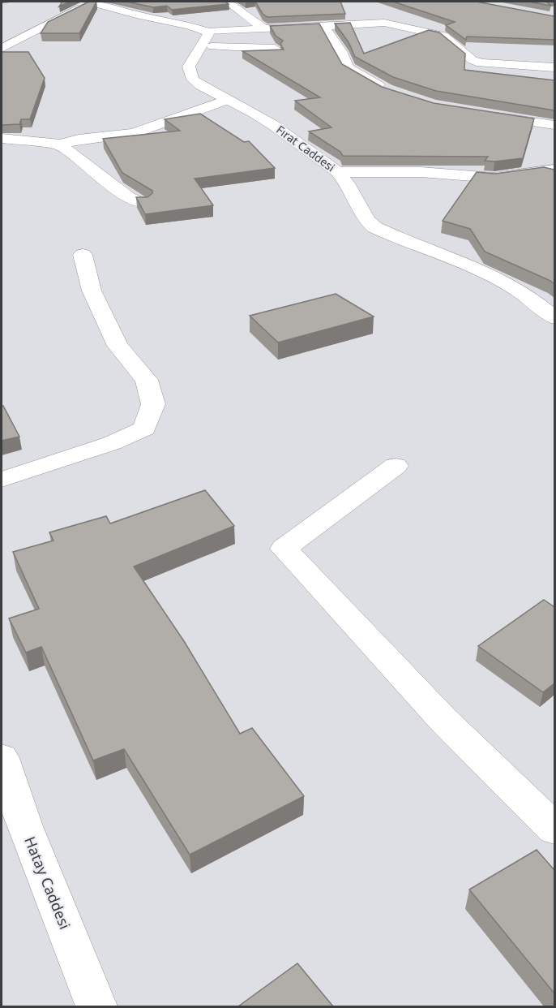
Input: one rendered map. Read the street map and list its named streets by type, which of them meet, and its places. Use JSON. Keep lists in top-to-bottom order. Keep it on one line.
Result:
{"streets":{"street":["Fırat Caddesi","Hatay Caddesi"]}}
